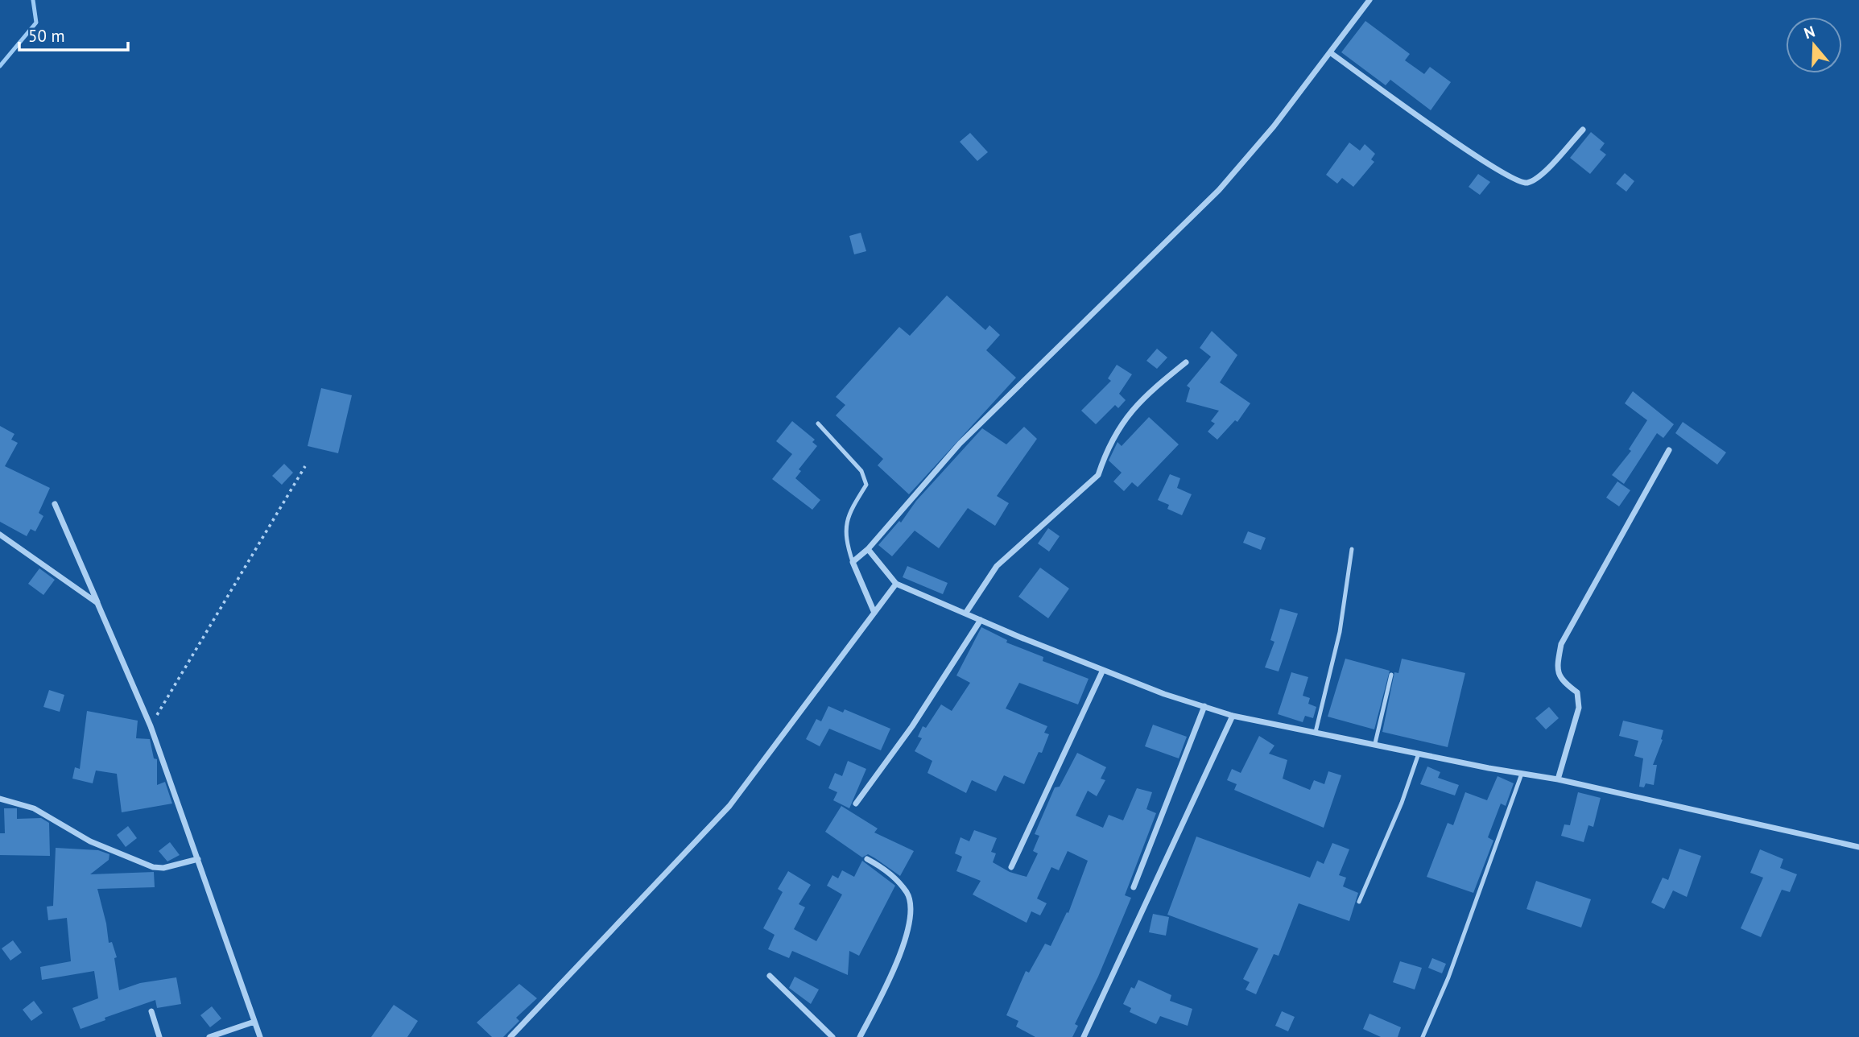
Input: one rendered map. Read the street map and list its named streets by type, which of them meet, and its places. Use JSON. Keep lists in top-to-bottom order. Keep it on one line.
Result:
{"scale_bar":"50 m","north":"top"}
